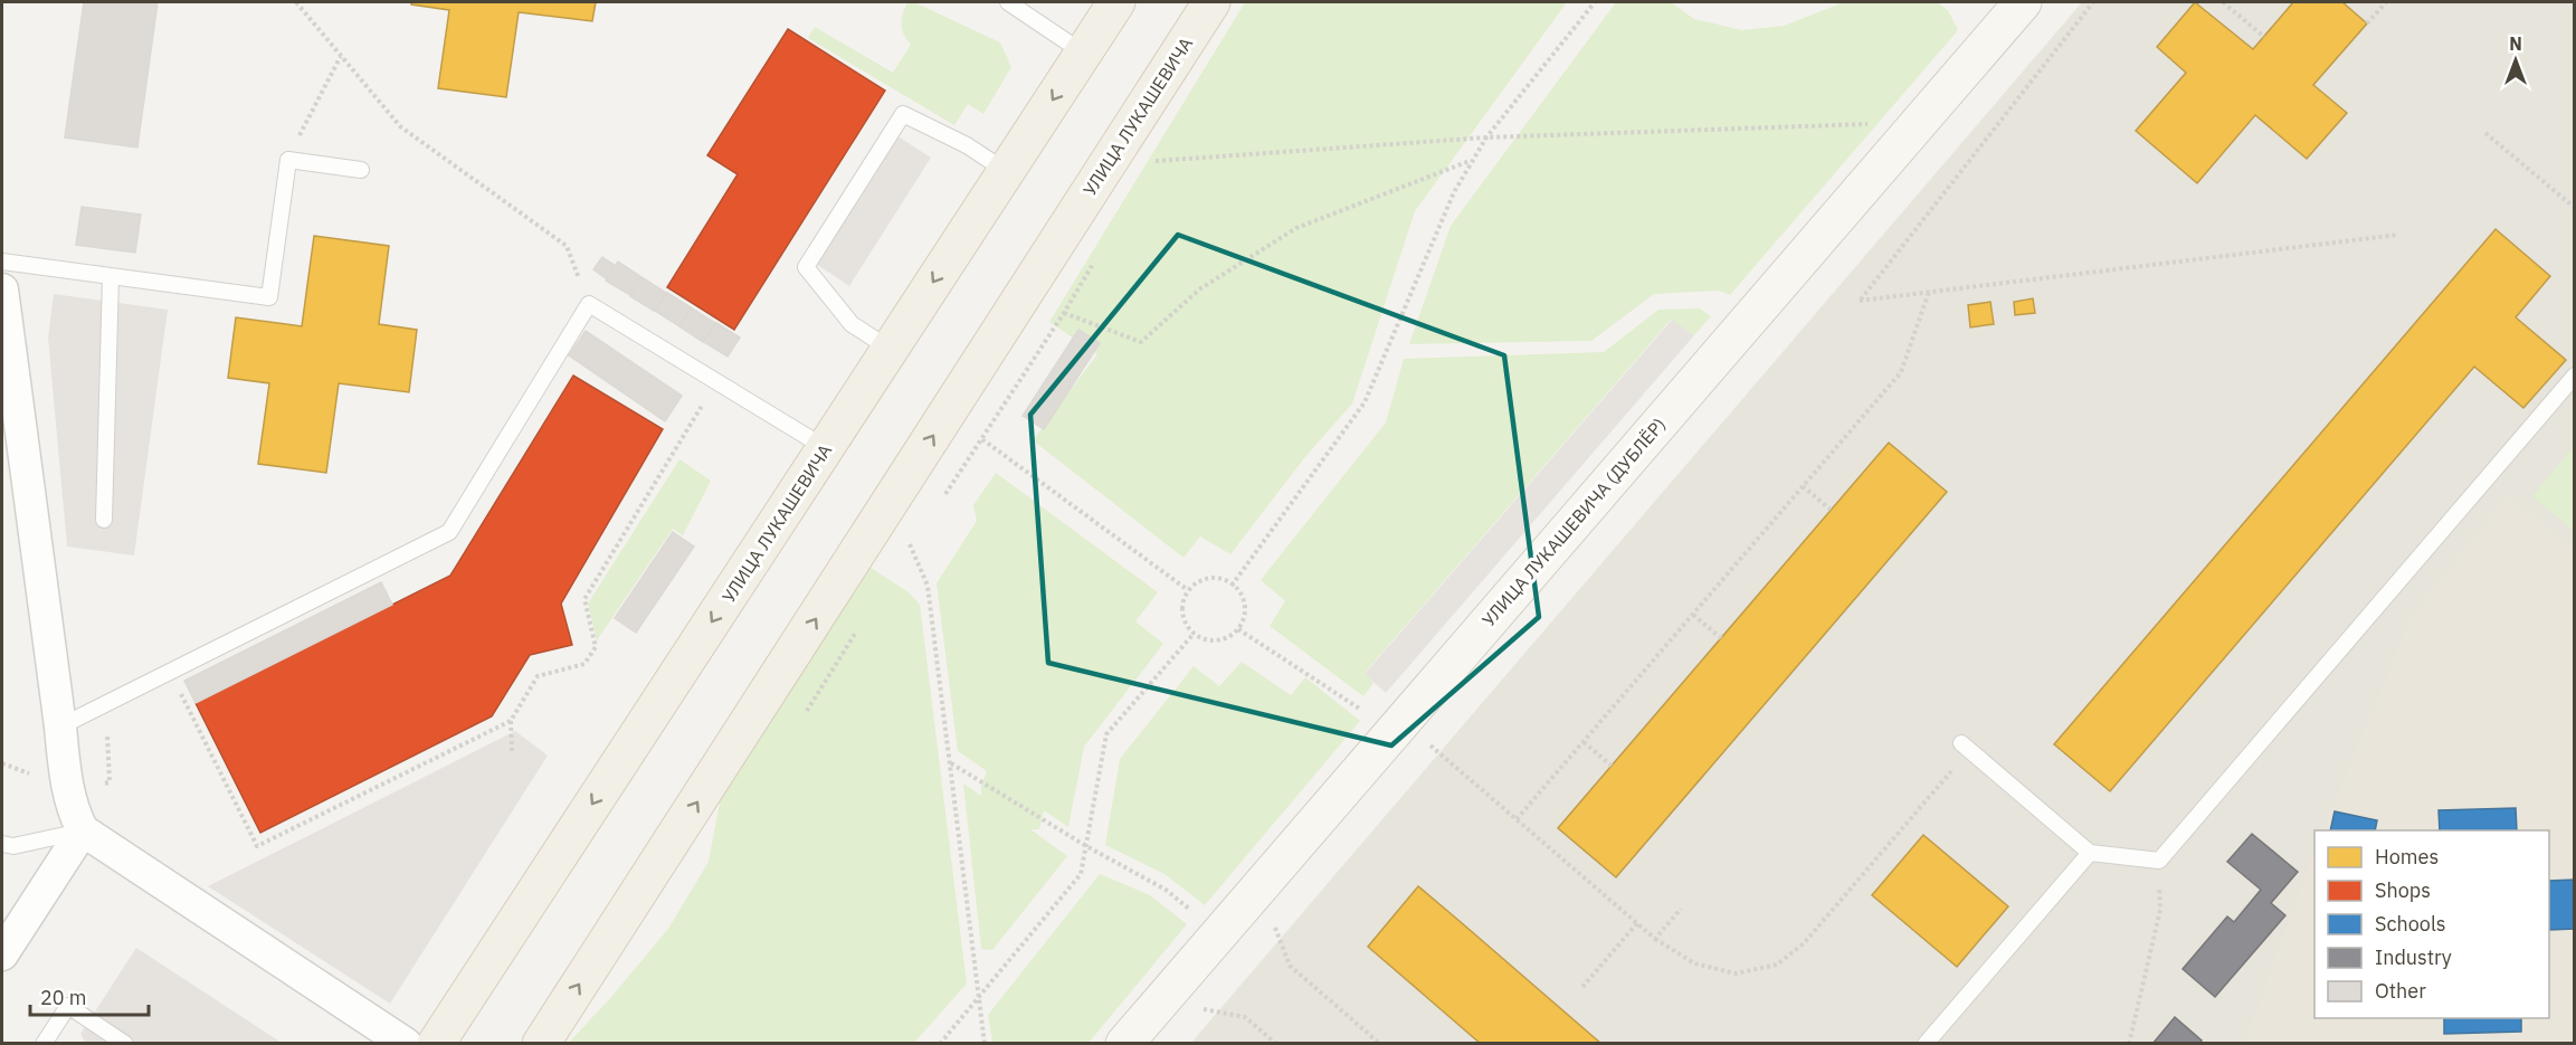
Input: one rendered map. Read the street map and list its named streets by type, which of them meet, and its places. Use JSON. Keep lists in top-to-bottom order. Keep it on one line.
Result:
{"streets":{"main road":["УЛИЦА ЛУКАШЕВИЧА","УЛИЦА ЛУКАШЕВИЧА (ДУБЛЁР)"]},"legend":["Homes","Shops","Schools","Industry","Other"],"scale_bar":"20 m","north":"top"}
